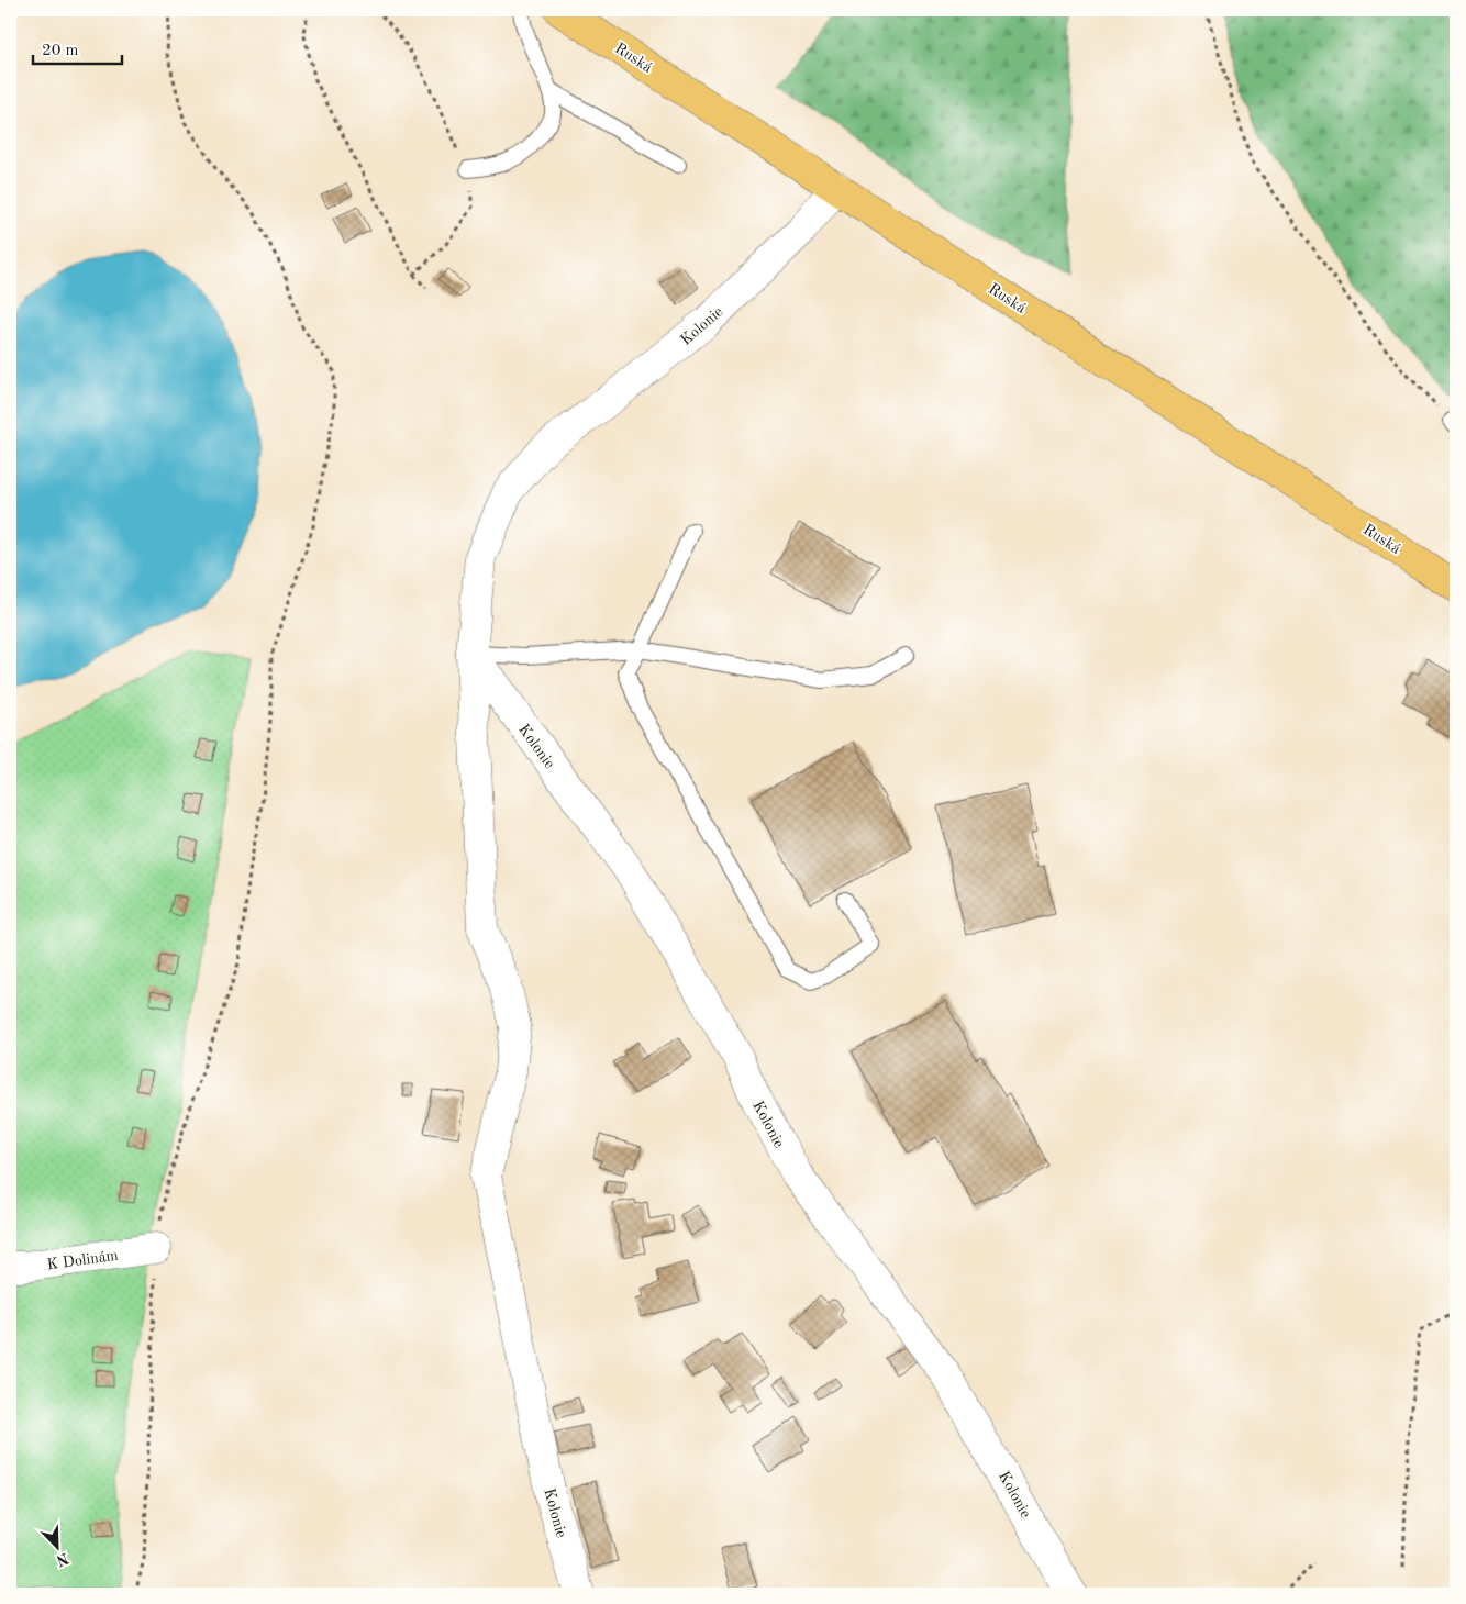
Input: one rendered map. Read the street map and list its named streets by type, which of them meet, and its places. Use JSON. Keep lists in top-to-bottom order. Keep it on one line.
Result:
{"streets":{"main road":["Ruská"],"street":["Kolonie","K Dolinám"]},"crossings":[["Ruská","Kolonie"]],"scale_bar":"20 m","north":"bottom right"}
